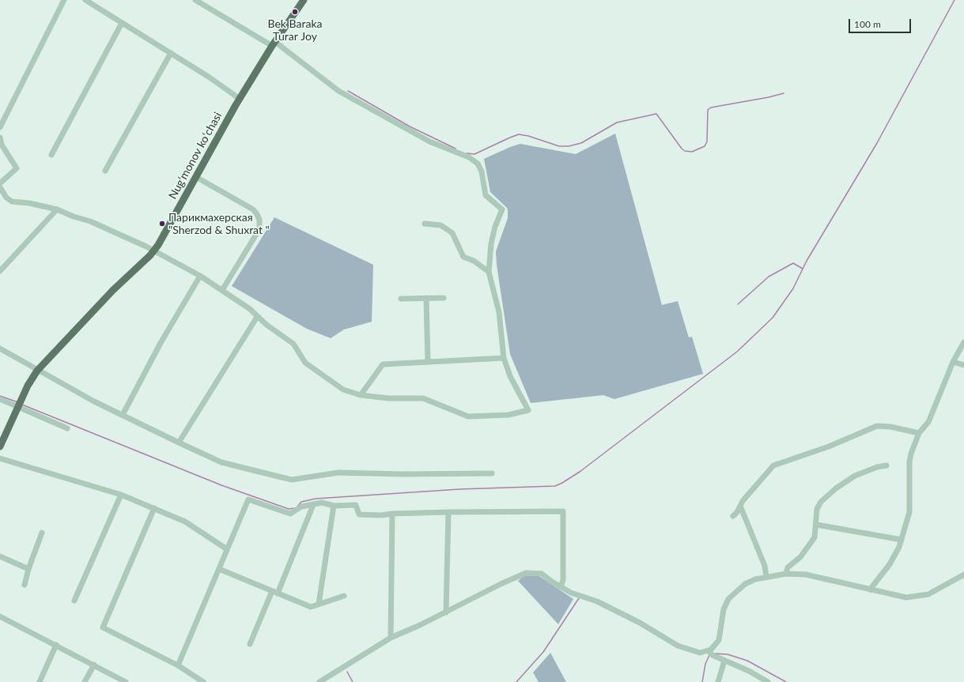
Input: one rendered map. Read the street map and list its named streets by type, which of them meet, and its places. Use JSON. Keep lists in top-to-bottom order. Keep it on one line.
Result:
{"streets":{"main road":["Nugʻmonov koʻchasi"]},"places":["Bek Baraka Turar Joy","Парикмахерская \"Sherzod & Shuxrat \""],"scale_bar":"100 m"}
